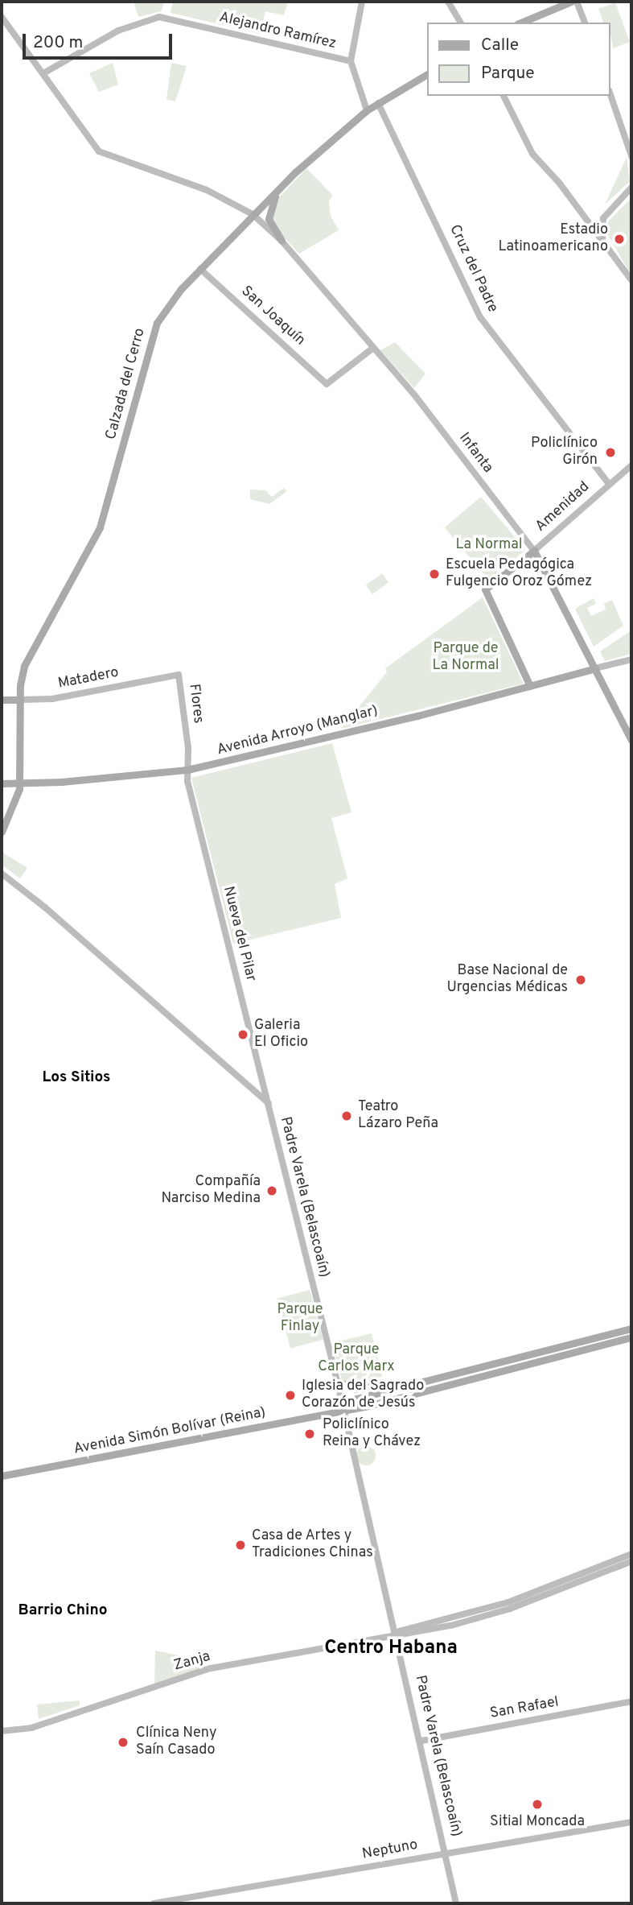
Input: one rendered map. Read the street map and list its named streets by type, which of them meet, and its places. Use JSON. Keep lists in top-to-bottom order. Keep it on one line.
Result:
{"streets":{"main road":["Alejandro Ramírez","Cruz del Padre","San Joaquín","Calzada del Cerro","Infanta","Amenidad","Matadero","Flores","Avenida Arroyo (Manglar)","Nueva del Pilar","Padre Varela (Belascoaín)","Avenida Simón Bolívar (Reina)","Zanja","San Rafael","Neptuno"]},"crossings":[["Alejandro Ramírez","Infanta"],["Cruz del Padre","Calzada del Cerro"],["Cruz del Padre","Amenidad"],["San Joaquín","Calzada del Cerro"],["San Joaquín","Infanta"],["Calzada del Cerro","Infanta"],["Calzada del Cerro","Matadero"],["Calzada del Cerro","Avenida Arroyo (Manglar)"],["Infanta","Amenidad"],["Infanta","Avenida Arroyo (Manglar)"],["Amenidad","Avenida Arroyo (Manglar)"],["Matadero","Flores"],["Flores","Avenida Arroyo (Manglar)"],["Flores","Nueva del Pilar"],["Avenida Arroyo (Manglar)","Nueva del Pilar"],["Nueva del Pilar","Padre Varela (Belascoaín)"],["Padre Varela (Belascoaín)","Avenida Simón Bolívar (Reina)"],["Padre Varela (Belascoaín)","Zanja"],["Padre Varela (Belascoaín)","San Rafael"],["Padre Varela (Belascoaín)","Neptuno"]],"districts":["Los Sitios","Barrio Chino","Centro Habana"],"parks":["La Normal","Parque de La Normal","Parque Finlay","Parque Carlos Marx"],"places":["Estadio Latinoamericano","Policlínico Girón","Escuela Pedagógica Fulgencio Oroz Gómez","Base Nacional de Urgencias Médicas","Galeria El Oficio","Teatro Lázaro Peña","Compañía Narciso Medina","Iglesia del Sagrado Corazón de Jesús","Policlínico Reina y Chávez","Casa de Artes y Tradiciones Chinas","Clínica Neny Saín Casado","Sitial Moncada"],"legend":["Calle","Parque"],"scale_bar":"200 m"}
